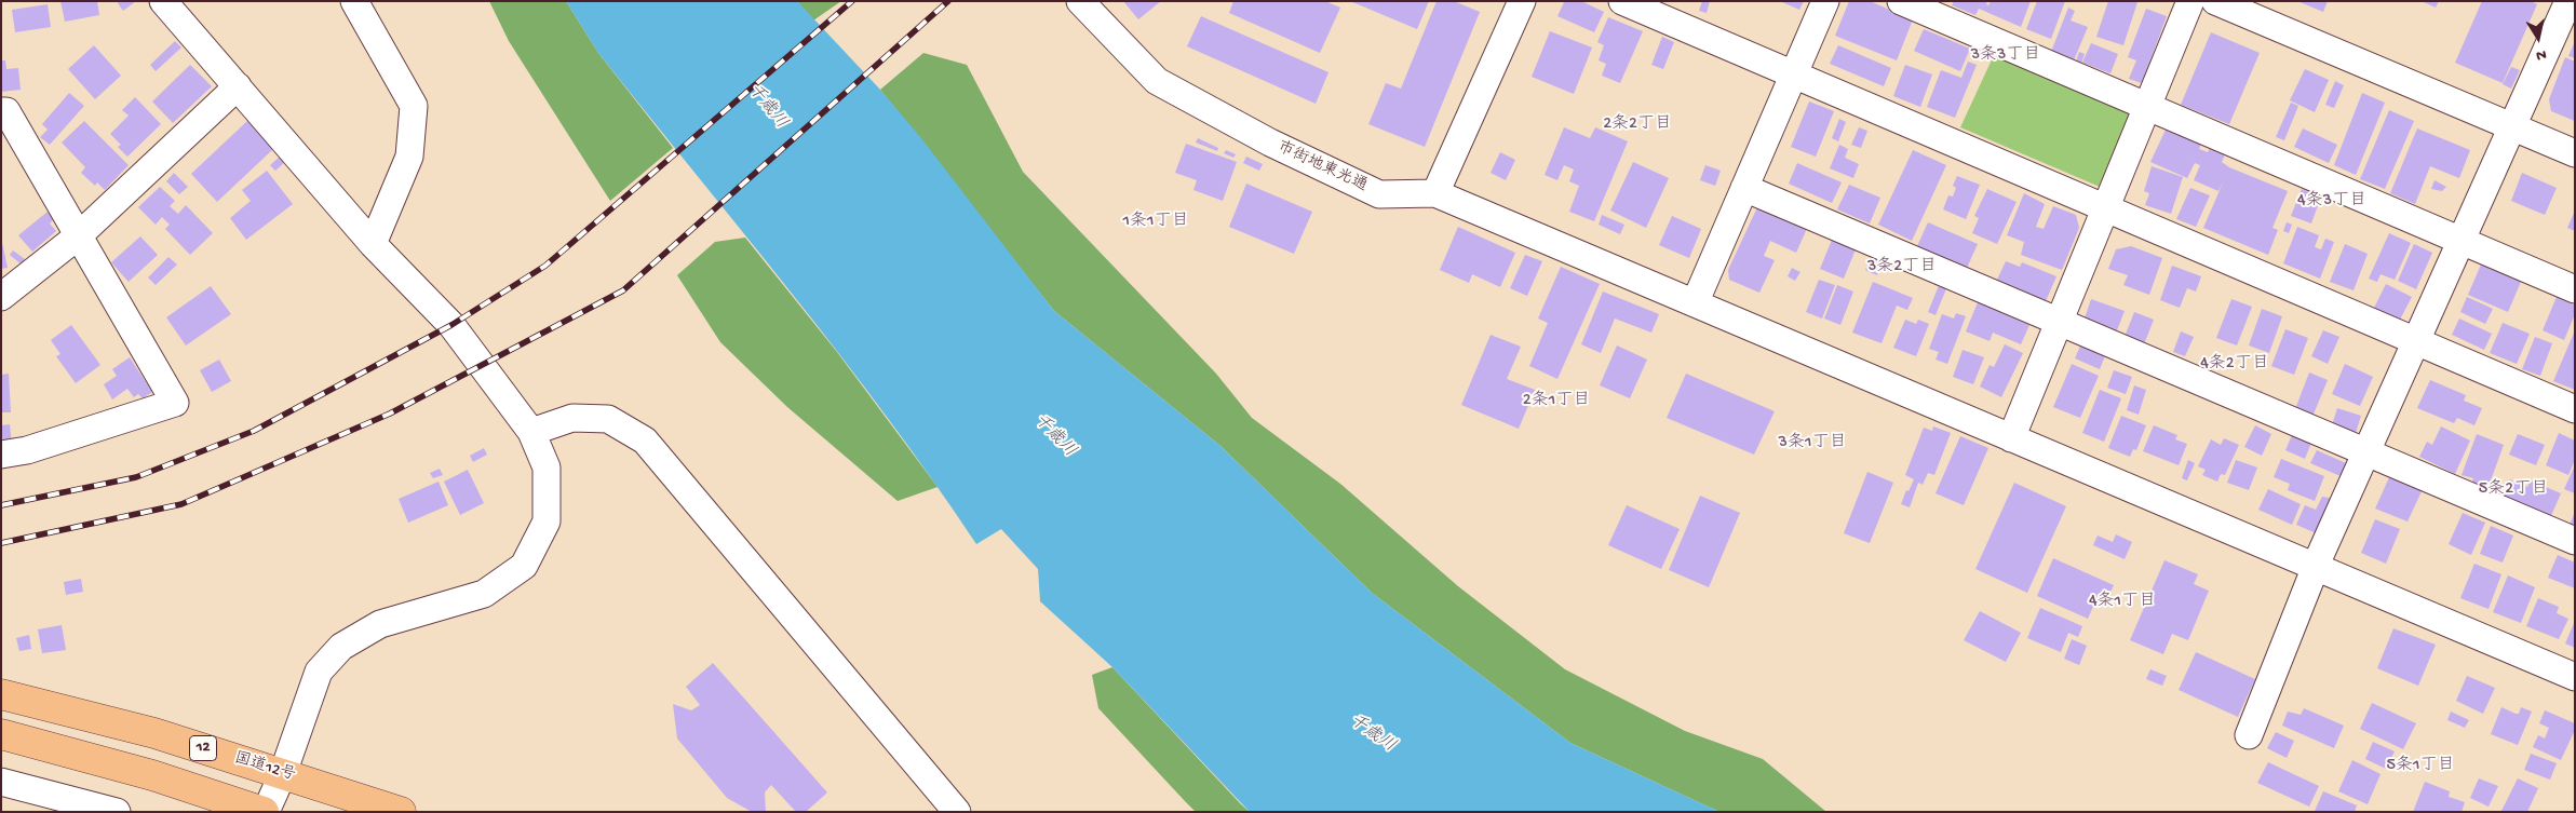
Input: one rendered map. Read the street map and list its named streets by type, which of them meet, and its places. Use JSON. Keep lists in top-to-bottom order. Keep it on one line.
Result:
{"streets":{"highway":["12","国道12号"],"street":["市街地東光通"]},"districts":["3条3丁目","2条2丁目","4条3丁目","1条1丁目","3条2丁目","4条2丁目","2条1丁目","3条1丁目","5条2丁目","4条1丁目","5条1丁目"],"water":["千歳川"],"north":"bottom"}
